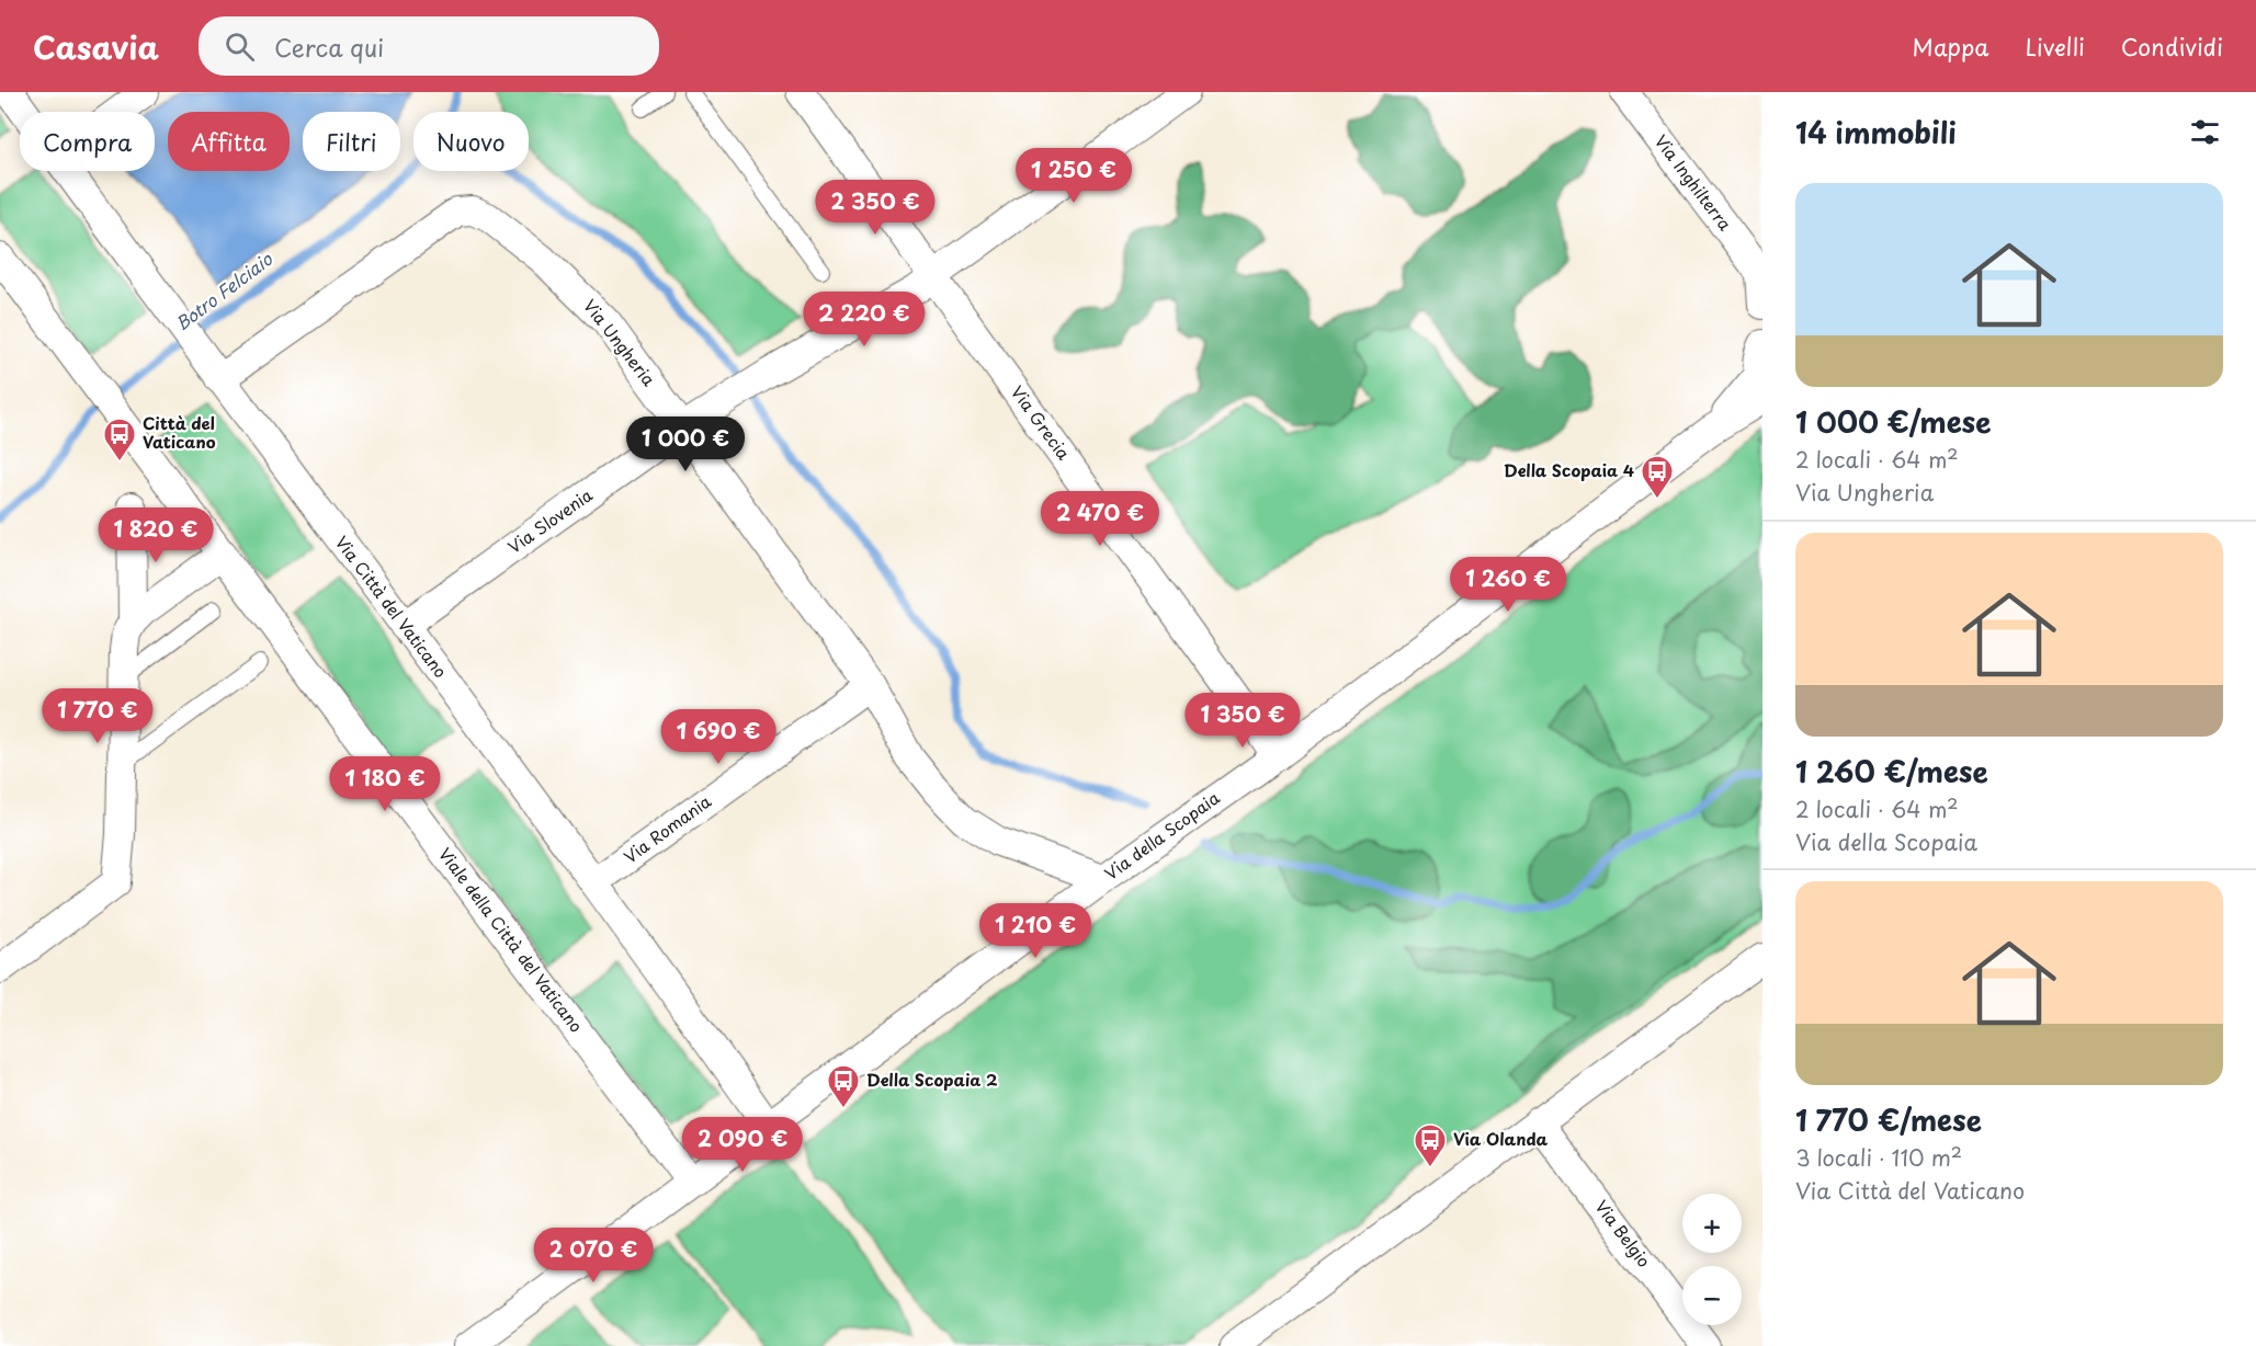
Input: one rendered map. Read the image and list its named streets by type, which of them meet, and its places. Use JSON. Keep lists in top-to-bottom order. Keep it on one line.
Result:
{"streets":{"street":["Via Inghilterra","Via Ungheria","Via Grecia","Via Slovenia","Via Città del Vaticano","Via Romania","Via della Scopaia","Viale della Città del Vaticano","Via Belgio"]},"crossings":[["Via Ungheria","Via Slovenia"],["Via Ungheria","Via Città del Vaticano"],["Via Ungheria","Via Romania"],["Via Ungheria","Via della Scopaia"],["Via Grecia","Via Slovenia"],["Via Grecia","Via della Scopaia"],["Via Slovenia","Via Città del Vaticano"],["Via Città del Vaticano","Via Romania"],["Via Città del Vaticano","Via della Scopaia"],["Via della Scopaia","Viale della Città del Vaticano"]],"water":["Botro Felciaio"],"places":{"bus stop":["Città del Vaticano","Della Scopaia 4","Della Scopaia 2","Via Olanda"]},"page":{"header":"Casavia","search":"Cerca qui","nav":["Mappa","Livelli","Condividi"],"heading":"14 immobili","chip":["Compra","Affitta","Filtri","Nuovo"],"price":["1 250 €","2 350 €","2 220 €","1 000 €","2 470 €","1 820 €","1 260 €","1 770 €","1 350 €","1 690 €","1 180 €","1 210 €","2 090 €","2 070 €"],"list":[{"name":"1 000 €/mese","note":"2 locali · 64 m² · Via Ungheria"},{"name":"1 260 €/mese","note":"2 locali · 64 m² · Via della Scopaia"},{"name":"1 770 €/mese","note":"3 locali · 110 m² · Via Città del Vaticano"}],"map_buttons":["+","−"]}}
